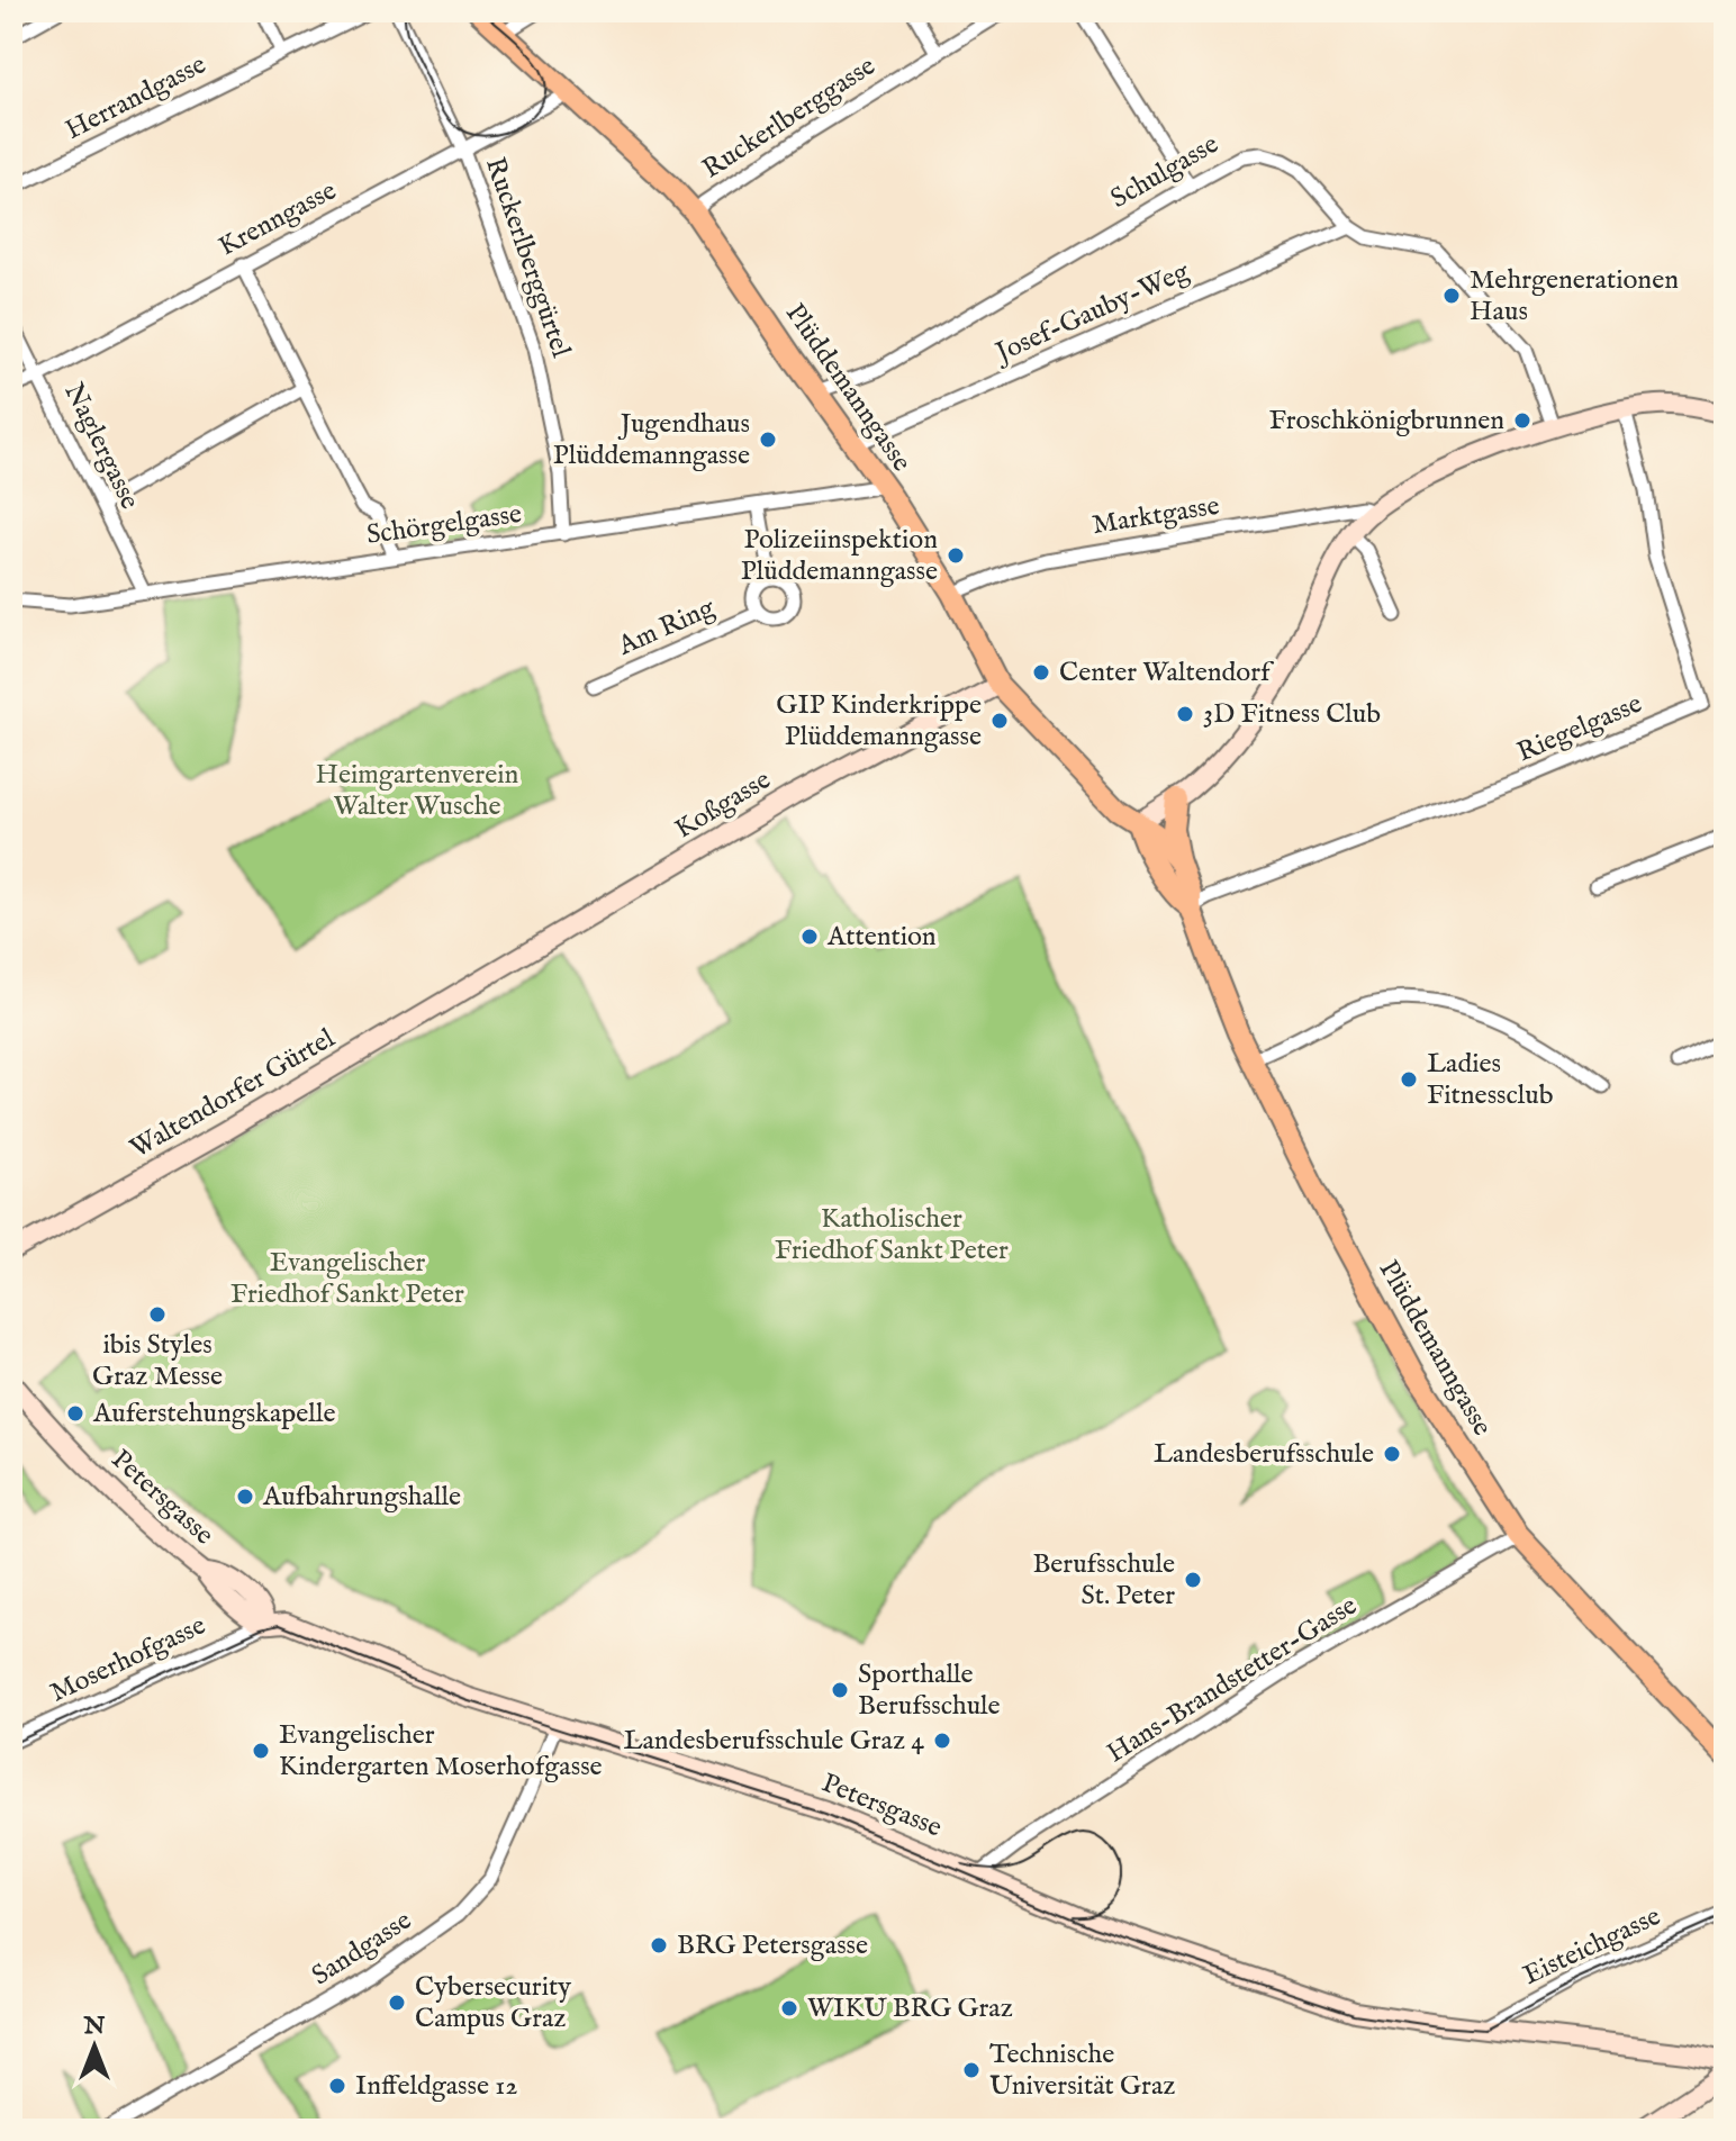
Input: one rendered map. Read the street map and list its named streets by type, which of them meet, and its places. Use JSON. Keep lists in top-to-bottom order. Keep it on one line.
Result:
{"streets":{"main road":["Plüddemanngasse","Koßgasse","Waltendorfer Gürtel","Petersgasse"],"street":["Herrandgasse","Ruckerlberggasse","Schulgasse","Krenngasse","Ruckerlberggürtel","Josef-Gauby-Weg","Naglergasse","Marktgasse","Schörgelgasse","Am Ring","Riegelgasse","Moserhofgasse","Hans-Brandstetter-Gasse","Eisteichgasse","Sandgasse"]},"crossings":[["Ruckerlberggasse","Plüddemanngasse"],["Schulgasse","Josef-Gauby-Weg"],["Schulgasse","Plüddemanngasse"],["Krenngasse","Ruckerlberggürtel"],["Krenngasse","Plüddemanngasse"],["Krenngasse","Naglergasse"],["Ruckerlberggürtel","Schörgelgasse"],["Josef-Gauby-Weg","Plüddemanngasse"],["Plüddemanngasse","Marktgasse"],["Plüddemanngasse","Schörgelgasse"],["Plüddemanngasse","Riegelgasse"],["Plüddemanngasse","Koßgasse"],["Plüddemanngasse","Hans-Brandstetter-Gasse"],["Naglergasse","Schörgelgasse"],["Schörgelgasse","Am Ring"],["Koßgasse","Waltendorfer Gürtel"],["Petersgasse","Moserhofgasse"],["Petersgasse","Hans-Brandstetter-Gasse"],["Petersgasse","Eisteichgasse"],["Petersgasse","Sandgasse"]],"parks":["Heimgartenverein Walter Wusche","Katholischer Friedhof Sankt Peter","Evangelischer Friedhof Sankt Peter"],"places":["Mehrgenerationen Haus","Froschkönigbrunnen","Jugendhaus Plüddemanngasse","Polizeiinspektion Plüddemanngasse","Center Waltendorf","3D Fitness Club","GIP Kinderkrippe Plüddemanngasse","Attention","Ladies Fitnessclub","ibis Styles Graz Messe","Auferstehungskapelle","Landesberufsschule","Aufbahrungshalle","Berufsschule St. Peter","Sporthalle Berufsschule","Landesberufsschule Graz 4","Evangelischer Kindergarten Moserhofgasse","BRG Petersgasse","Cybersecurity Campus Graz","WIKU BRG Graz","Technische Universität Graz","Inffeldgasse 12"],"north":"top"}
